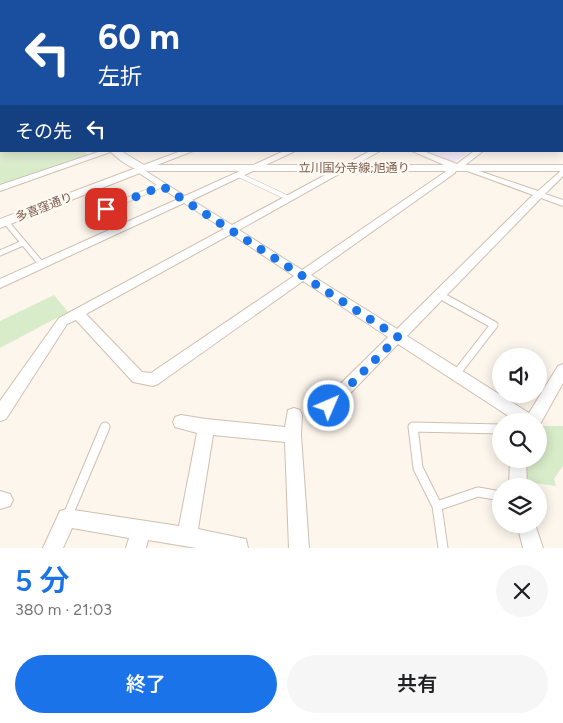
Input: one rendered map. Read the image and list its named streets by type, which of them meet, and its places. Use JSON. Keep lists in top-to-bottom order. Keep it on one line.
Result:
{"streets":{"main road":["立川国分寺線;旭通り","多喜窪通り"]},"crossings":[["立川国分寺線;旭通り","多喜窪通り"]],"page":{"turn":["60 m","左折"],"then":"その先","heading":["5 分","380 m · 21:03"],"buttons":["終了","共有"]}}
